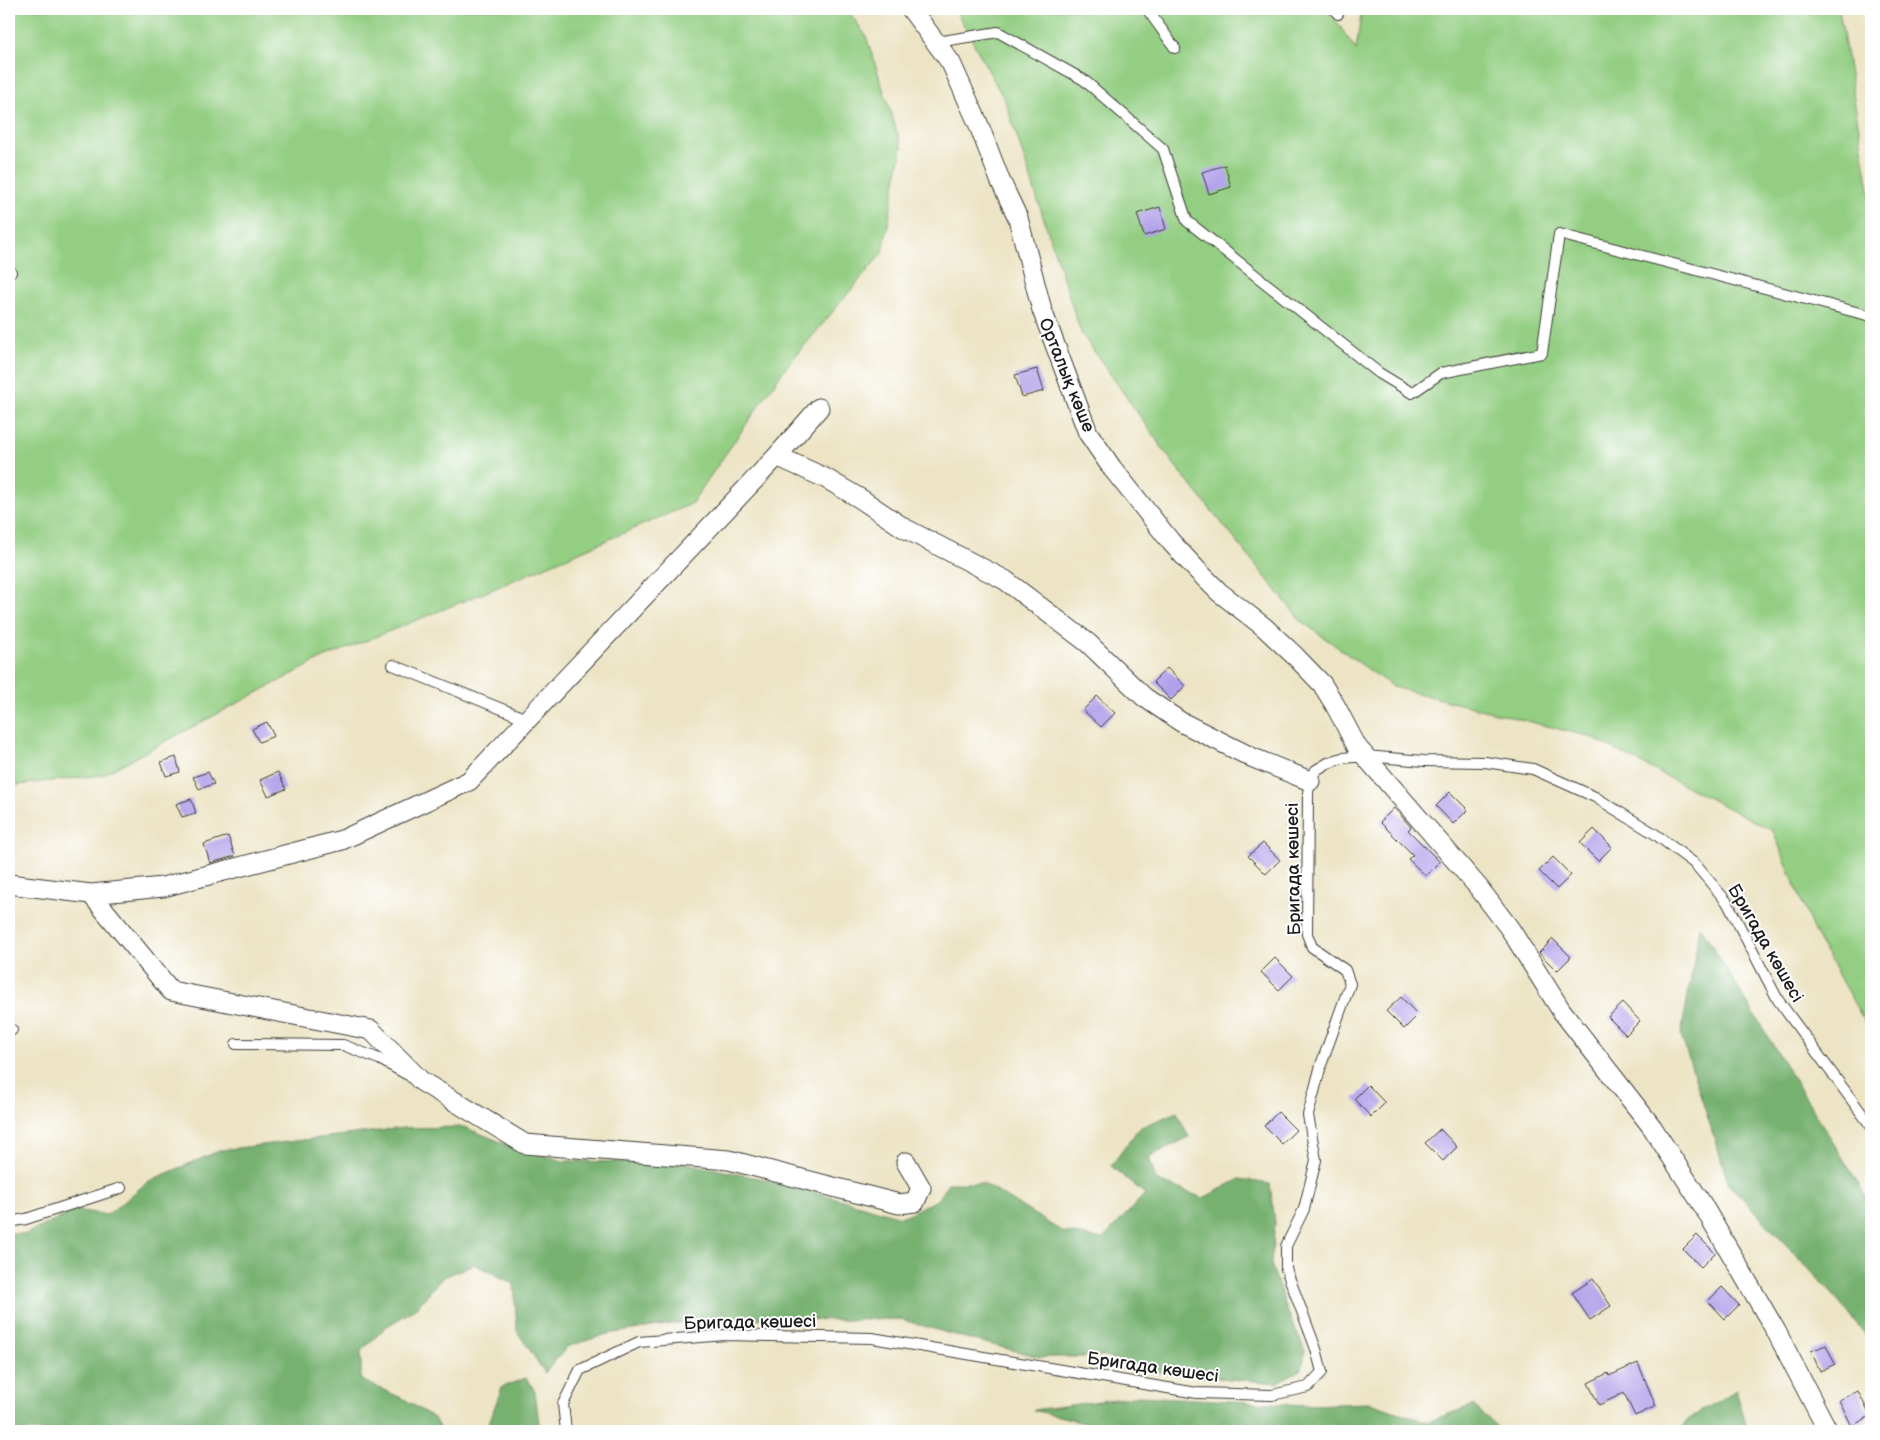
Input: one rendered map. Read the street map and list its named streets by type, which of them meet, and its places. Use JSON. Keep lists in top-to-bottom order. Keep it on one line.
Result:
{"streets":{"street":["Орталық көше"],"lane":["Бригада көшесі"]},"crossings":[["Орталық көше","Бригада көшесі"]]}
